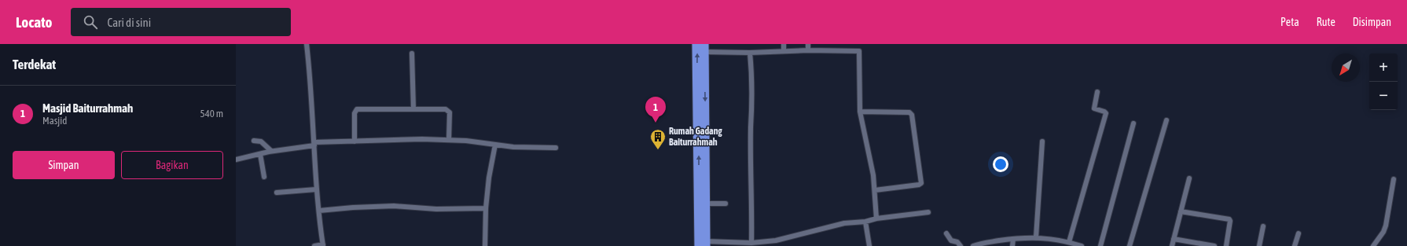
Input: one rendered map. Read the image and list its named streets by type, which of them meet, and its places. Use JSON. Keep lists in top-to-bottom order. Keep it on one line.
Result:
{"places":{"building":["Rumah Gadang Baiturrahmah"]},"north":"bottom left","page":{"header":"Locato","search":"Cari di sini","nav":["Peta","Rute","Disimpan"],"heading":"Terdekat","map_buttons":["+","−"],"list":[{"mark":"1","name":"Masjid Baiturrahmah","note":"Masjid","value":"540 m"}],"pins":"1","buttons":["Simpan","Bagikan"]}}
